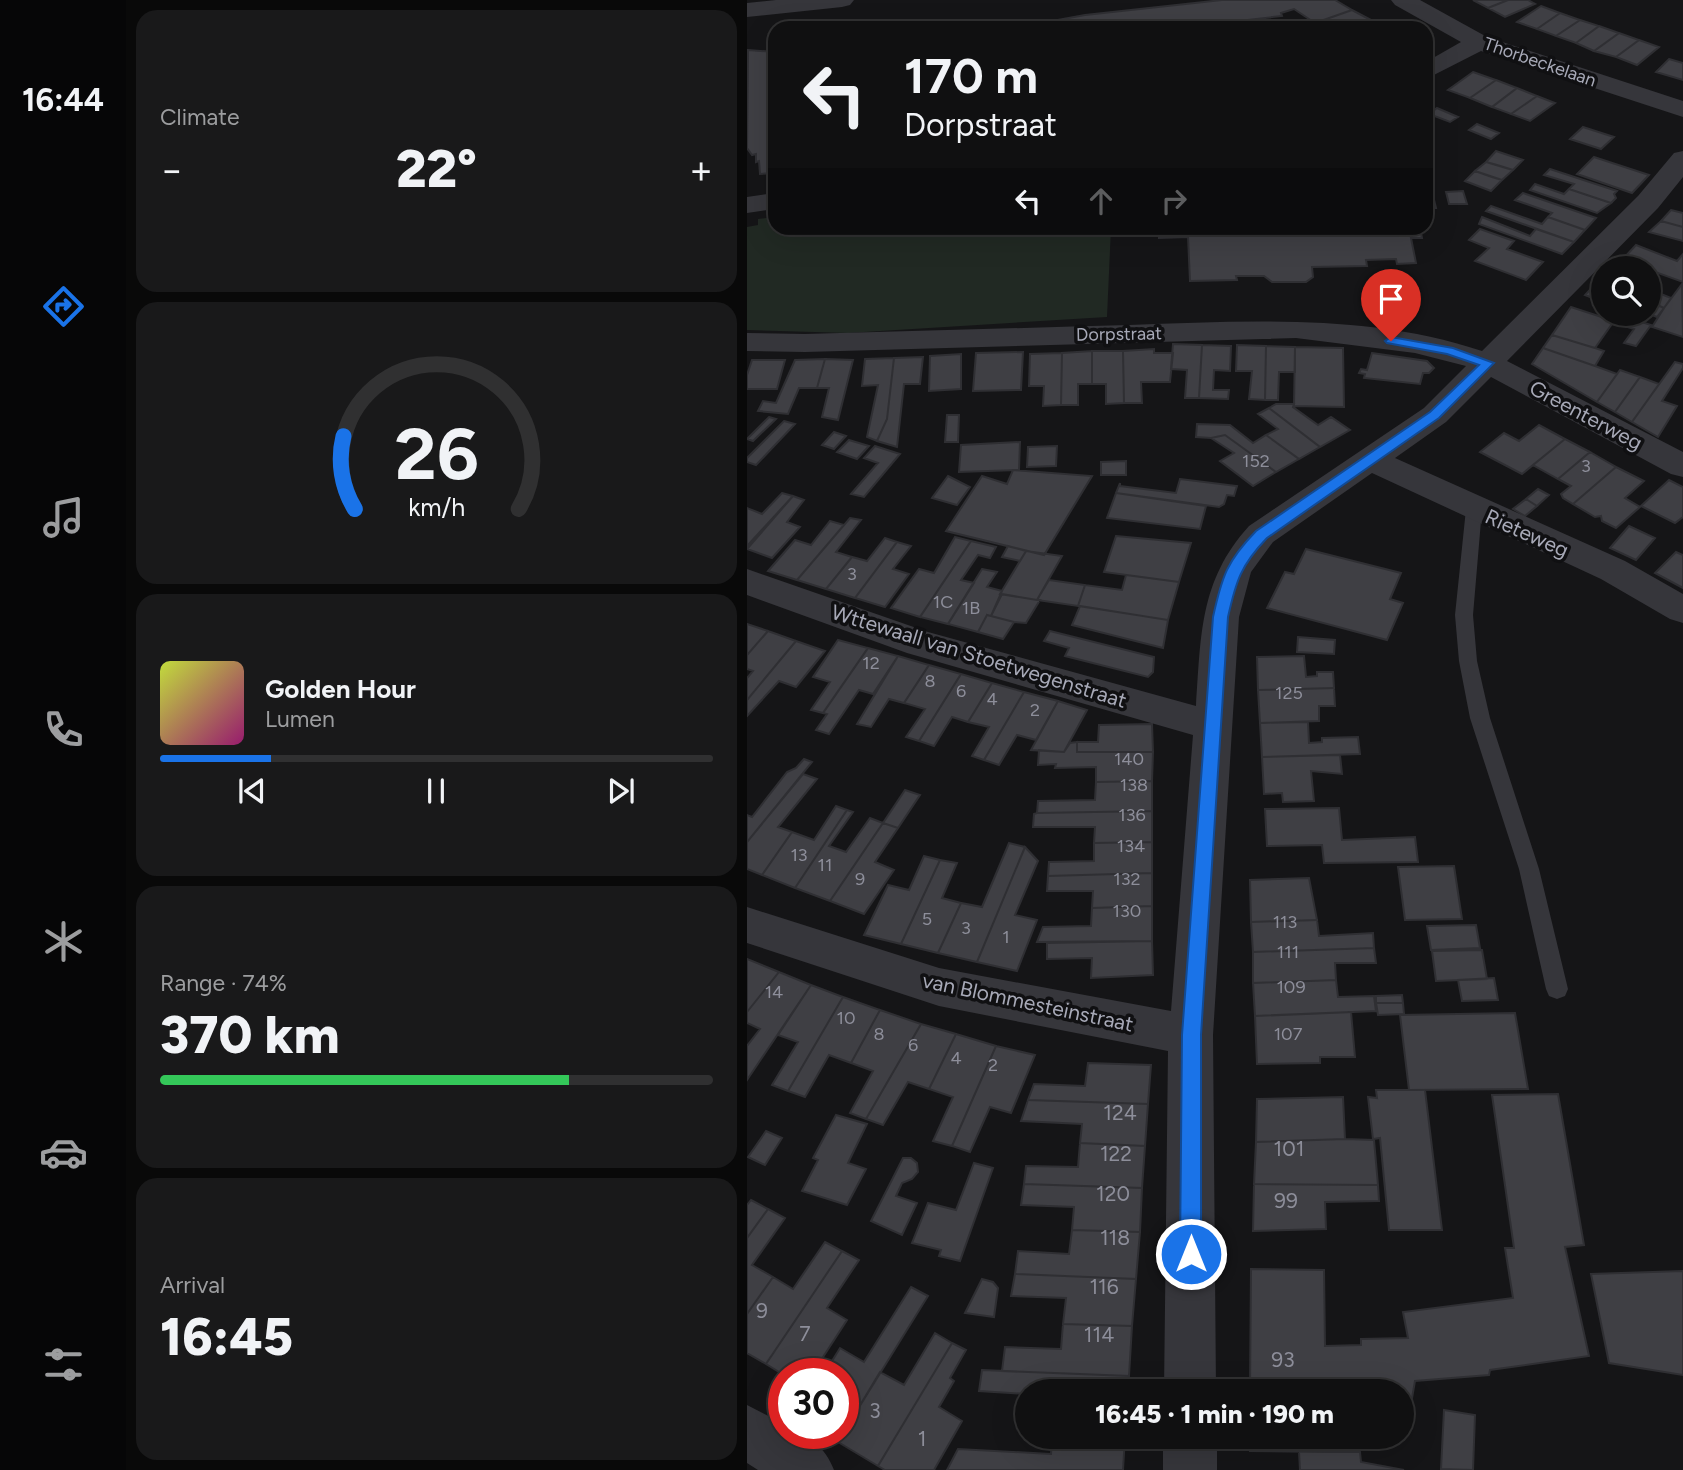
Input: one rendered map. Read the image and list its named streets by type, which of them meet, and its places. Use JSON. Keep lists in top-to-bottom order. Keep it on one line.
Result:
{"streets":{"street":["Thorbeckelaan","Dorpstraat","Greenterweg","Rieteweg","Wttewaall van Stoetwegenstraat","van Blommesteinstraat"]},"crossings":[["Dorpstraat","Greenterweg"]],"house_numbers":["152","3","3","1C","1B","12","8","6","125","4","2","140","138","136","134","13","11","9","132","130","5","113","3","1","111","109","14","10","8","107","6","4","2","124","101","122","120","99","118","116","9","7","114","93","3","1"],"page":{"tabs":"16:44","tile":["Climate",["Range · 74%","370 km"],["Arrival","16:45"]],"turn":["170 m","Dorpstraat"],"heat":["−","22°","+"],"song":["Golden Hour","Lumen"],"limit":"30","trip":"16:45 · 1 min · 190 m","gauge":["26","km/h"]}}
